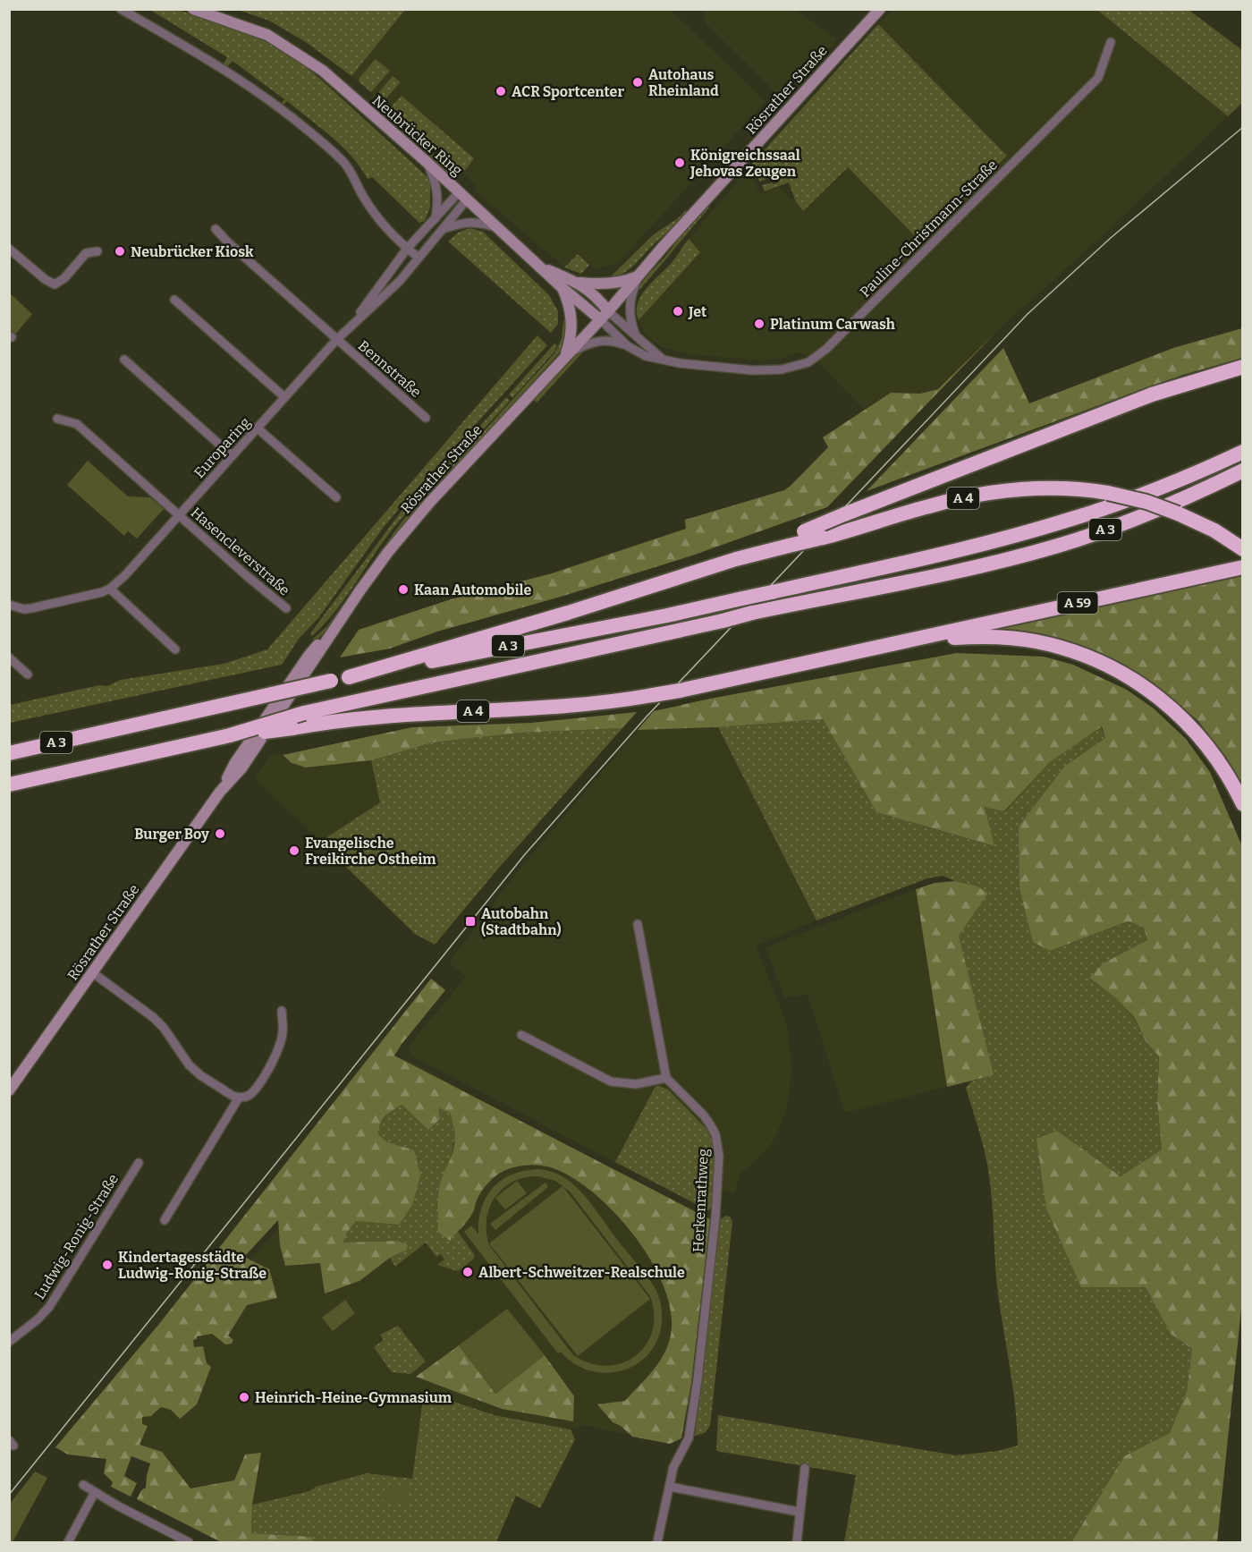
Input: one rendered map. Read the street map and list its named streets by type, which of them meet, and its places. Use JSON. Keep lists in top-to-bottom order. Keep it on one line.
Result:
{"streets":{"highway":["A 4","A 3","A 59"],"main road":["Rösrather Straße","Neubrücker Ring"],"street":["Pauline-Christmann-Straße","Bennstraße","Europaring","Hasencleverstraße","Herkenrathweg","Ludwig-Ronig-Straße"]},"crossings":[["Rösrather Straße","Neubrücker Ring"],["Rösrather Straße","Pauline-Christmann-Straße"],["Neubrücker Ring","Pauline-Christmann-Straße"],["Neubrücker Ring","Europaring"],["Bennstraße","Europaring"],["Europaring","Hasencleverstraße"],["A 4","A 3"],["A 4","A 59"]],"places":{"other":["Autohaus Rheinland","ACR Sportcenter","Königreichssaal Jehovas Zeugen","Neubrücker Kiosk","Jet","Platinum Carwash","Kaan Automobile","Burger Boy","Evangelische Freikirche Ostheim","Kindertagesstädte Ludwig-Ronig-Straße","Albert-Schweitzer-Realschule","Heinrich-Heine-Gymnasium"],"transit":["Autobahn (Stadtbahn)"]}}
